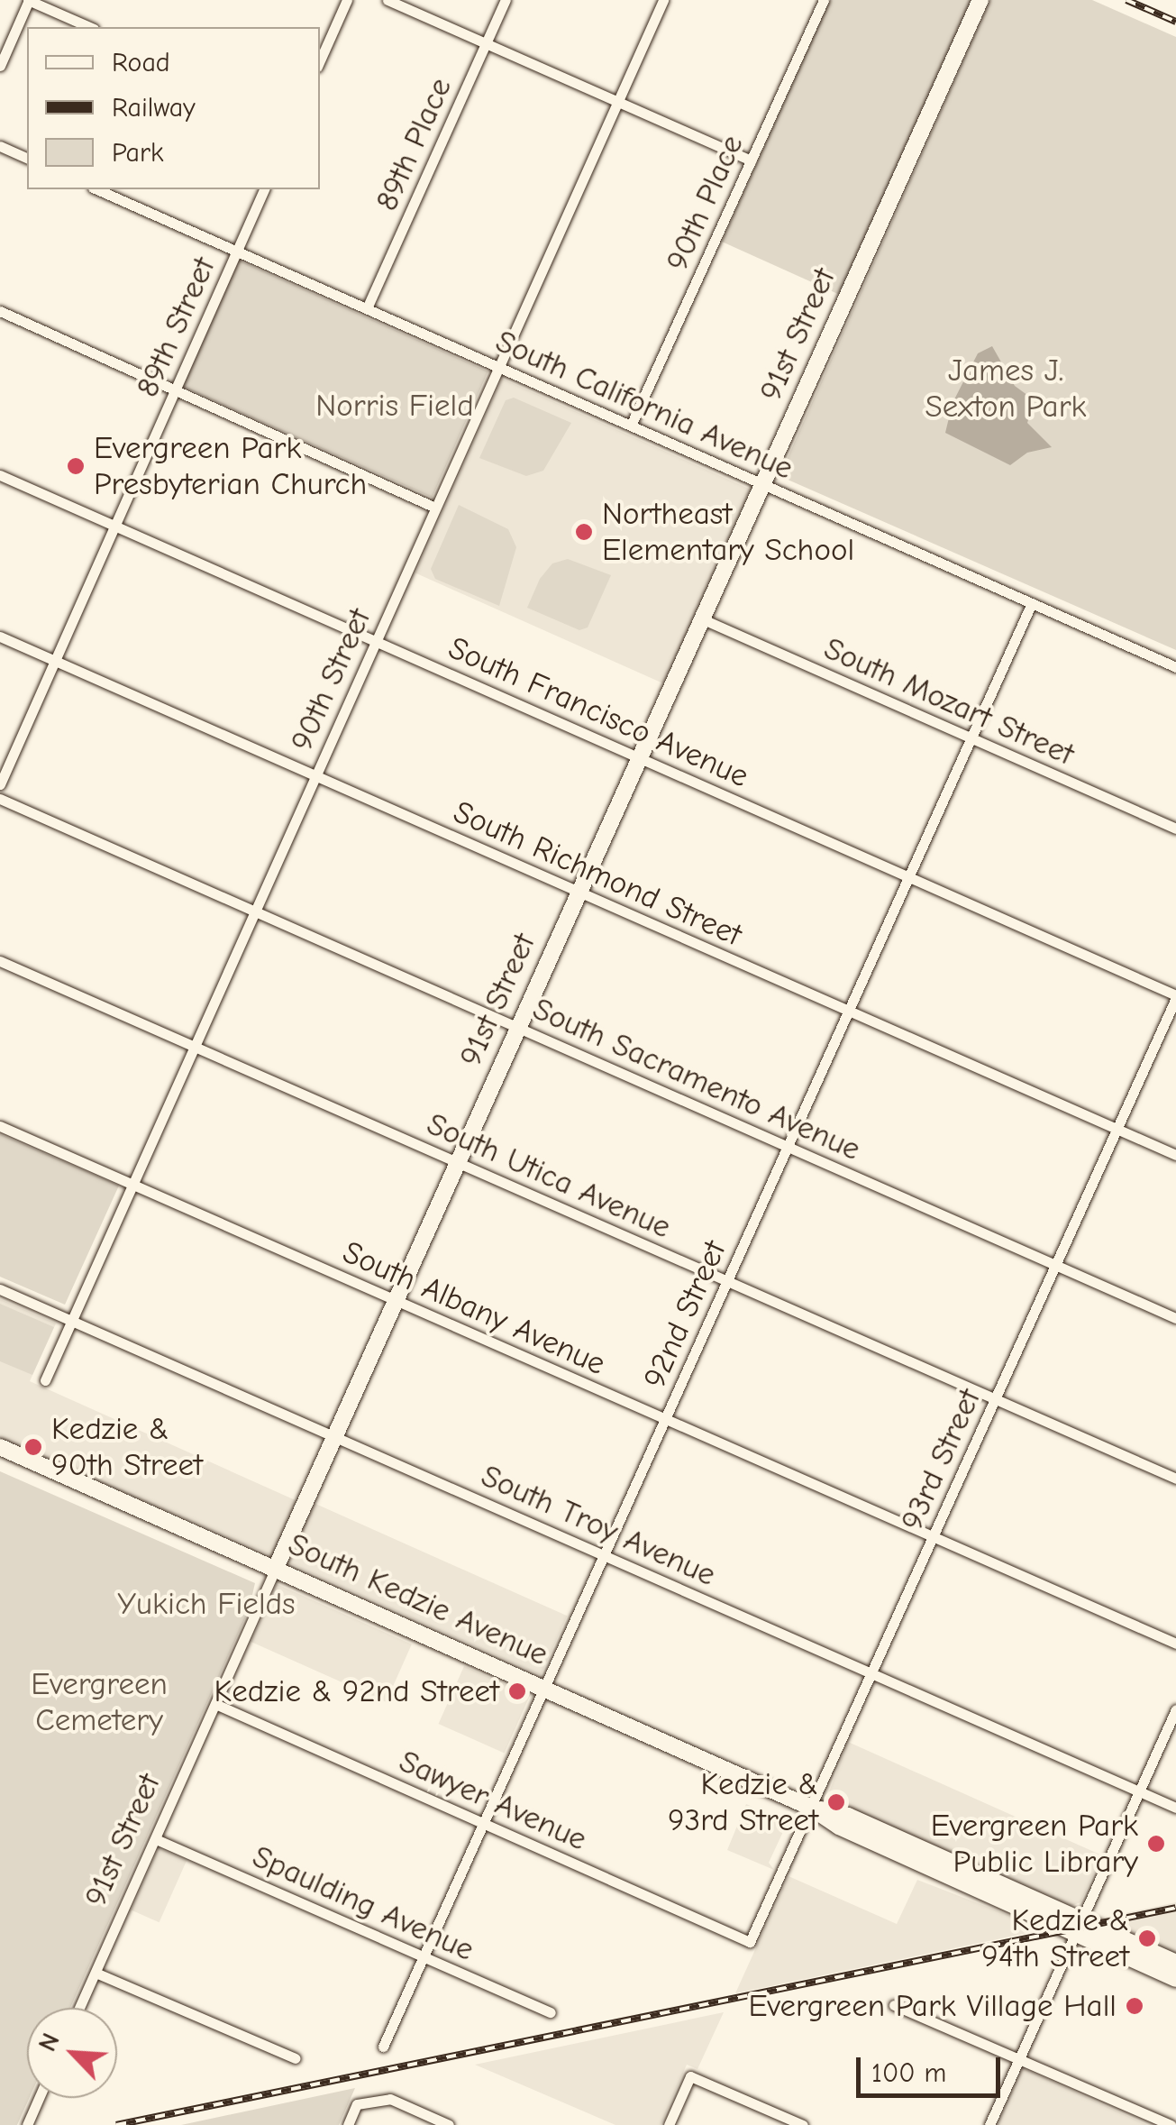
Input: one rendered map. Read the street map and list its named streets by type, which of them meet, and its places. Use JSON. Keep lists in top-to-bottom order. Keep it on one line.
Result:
{"streets":{"street":["89th Place","90th Place","89th Street","91st Street","South California Avenue","90th Street","South Mozart Street","South Francisco Avenue","South Richmond Street","South Sacramento Avenue","South Utica Avenue","South Albany Avenue","92nd Street","93rd Street","South Troy Avenue","South Kedzie Avenue","Sawyer Avenue","Spaulding Avenue"]},"crossings":[["89th Place","South California Avenue"],["90th Place","South California Avenue"],["89th Street","South California Avenue"],["89th Street","South Francisco Avenue"],["89th Street","South Richmond Street"],["91st Street","South California Avenue"],["91st Street","South Mozart Street"],["91st Street","South Francisco Avenue"],["91st Street","South Richmond Street"],["91st Street","South Sacramento Avenue"],["91st Street","South Utica Avenue"],["91st Street","South Albany Avenue"],["91st Street","South Troy Avenue"],["91st Street","South Kedzie Avenue"],["91st Street","Sawyer Avenue"],["91st Street","Spaulding Avenue"],["South California Avenue","90th Street"],["South California Avenue","92nd Street"],["90th Street","South Francisco Avenue"],["90th Street","South Richmond Street"],["90th Street","South Sacramento Avenue"],["90th Street","South Utica Avenue"],["90th Street","South Albany Avenue"],["90th Street","South Troy Avenue"],["South Mozart Street","92nd Street"],["South Francisco Avenue","92nd Street"],["South Francisco Avenue","93rd Street"],["South Richmond Street","92nd Street"],["South Richmond Street","93rd Street"],["South Sacramento Avenue","92nd Street"],["South Sacramento Avenue","93rd Street"],["South Utica Avenue","92nd Street"],["South Utica Avenue","93rd Street"],["South Albany Avenue","92nd Street"],["South Albany Avenue","93rd Street"],["92nd Street","South Troy Avenue"],["92nd Street","South Kedzie Avenue"],["92nd Street","Sawyer Avenue"],["92nd Street","Spaulding Avenue"],["93rd Street","South Troy Avenue"],["93rd Street","South Kedzie Avenue"],["93rd Street","Sawyer Avenue"]],"parks":["James J. Sexton Park","Norris Field","Yukich Fields","Evergreen Cemetery"],"places":["Evergreen Park Presbyterian Church","Northeast Elementary School","Kedzie & 90th Street","Kedzie & 92nd Street","Kedzie & 93rd Street","Evergreen Park Public Library","Kedzie & 94th Street","Evergreen Park Village Hall"],"legend":["Road","Railway","Park"],"scale_bar":"100 m","north":"top left"}
